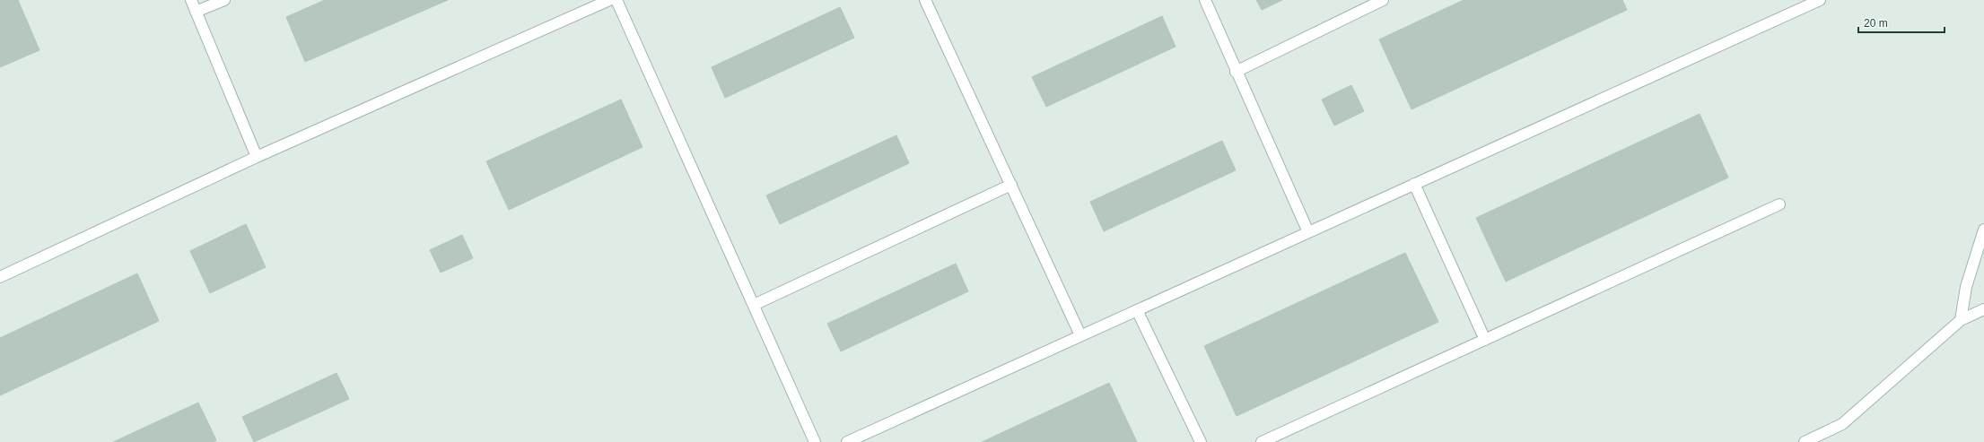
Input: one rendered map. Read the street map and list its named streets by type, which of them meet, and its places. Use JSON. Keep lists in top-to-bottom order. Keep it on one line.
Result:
{"scale_bar":"20 m"}
